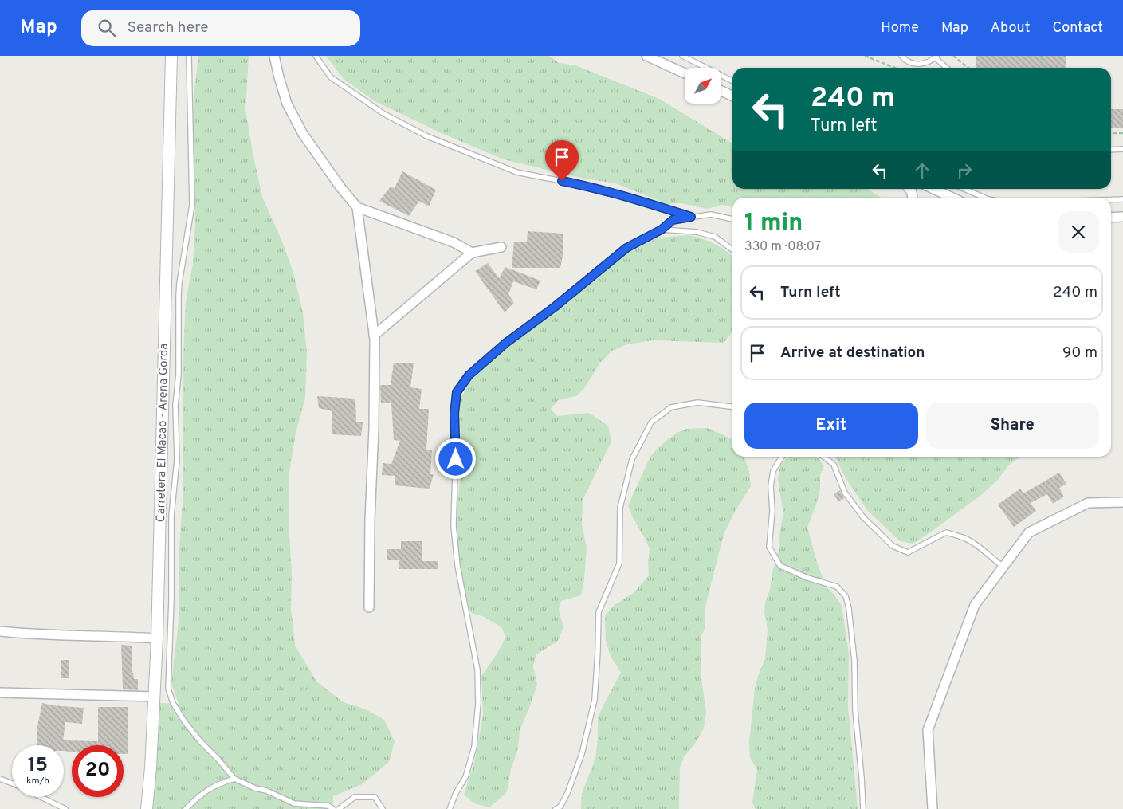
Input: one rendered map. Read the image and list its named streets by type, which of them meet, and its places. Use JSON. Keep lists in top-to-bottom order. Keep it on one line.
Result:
{"streets":{"street":["Carretera El Macao - Arena Gorda"]},"north":"top right","page":{"header":"Map","search":"Search here","nav":["Home","Map","About","Contact"],"turn":["240 m","Turn left"],"heading":["1 min","330 m · 08:07"],"list":[{"name":"Turn left","value":"240 m"},{"name":"Arrive at destination","value":"90 m"}],"buttons":["Exit","Share"],"speed":"15 km/h","limit":"20"}}
